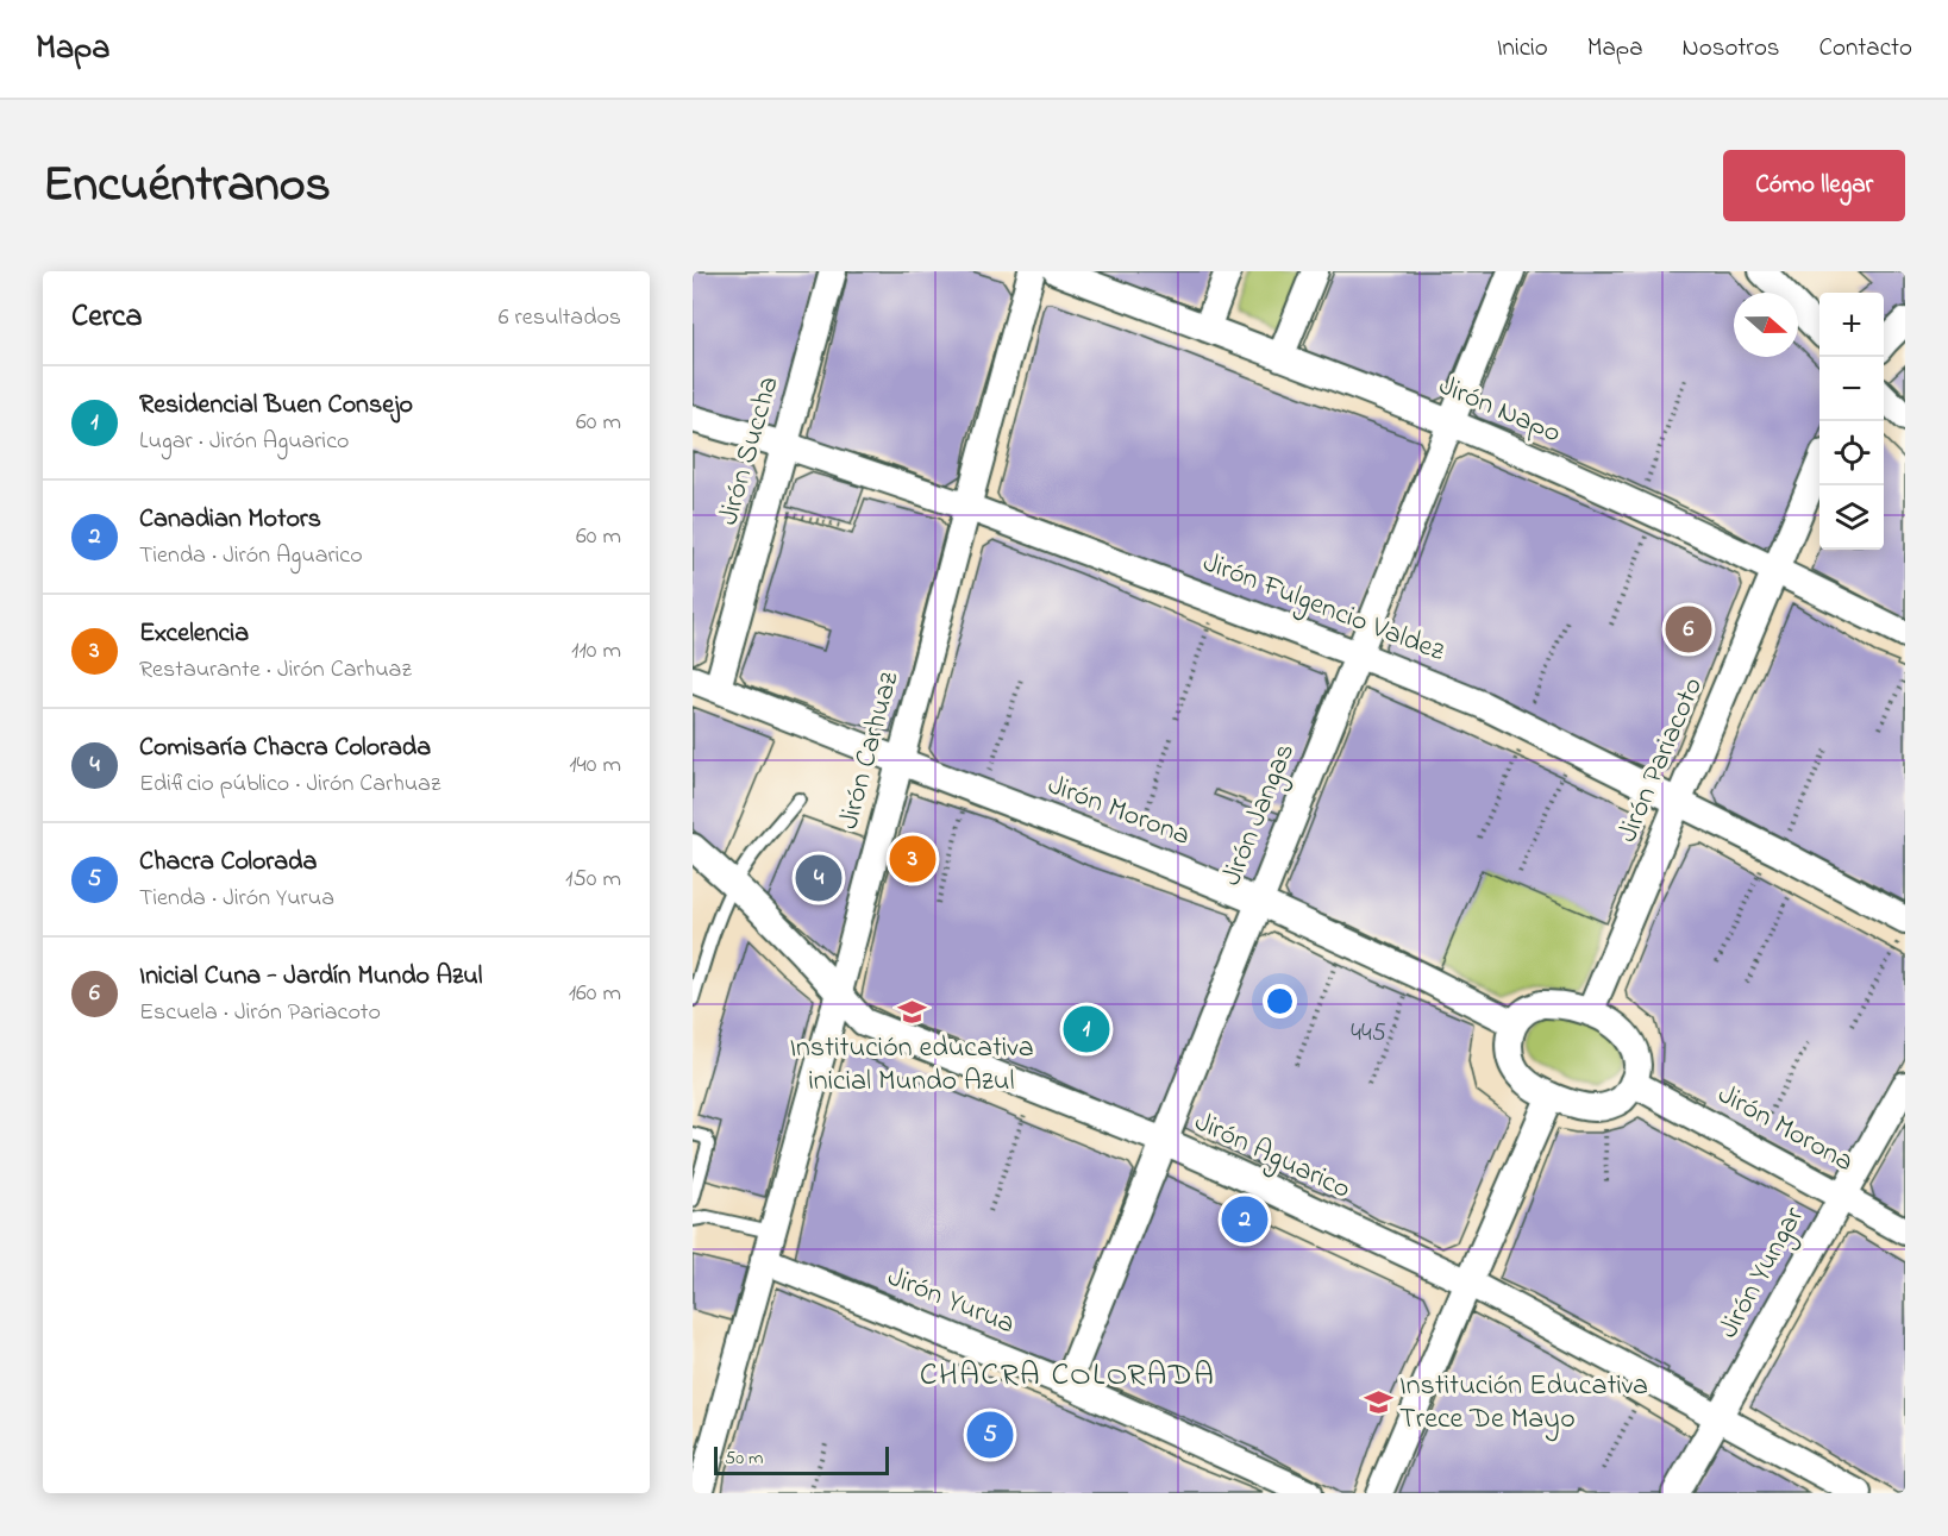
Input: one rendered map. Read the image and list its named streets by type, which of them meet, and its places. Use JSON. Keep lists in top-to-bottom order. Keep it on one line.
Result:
{"streets":{"street":["Jirón Napo","Jirón Succha","Jirón Fulgencio Valdez","Jirón Carhuaz","Jirón Pariacoto","Jirón Morona","Jirón Jangas","Jirón Aguarico","Jirón Yungar","Jirón Yurua"]},"crossings":[["Jirón Napo","Jirón Pariacoto"],["Jirón Napo","Jirón Jangas"],["Jirón Succha","Jirón Fulgencio Valdez"],["Jirón Succha","Jirón Morona"],["Jirón Fulgencio Valdez","Jirón Carhuaz"],["Jirón Fulgencio Valdez","Jirón Pariacoto"],["Jirón Fulgencio Valdez","Jirón Jangas"],["Jirón Carhuaz","Jirón Morona"],["Jirón Carhuaz","Jirón Aguarico"],["Jirón Carhuaz","Jirón Yurua"],["Jirón Pariacoto","Jirón Morona"],["Jirón Morona","Jirón Jangas"],["Jirón Morona","Jirón Yungar"],["Jirón Jangas","Jirón Aguarico"],["Jirón Jangas","Jirón Yurua"],["Jirón Aguarico","Jirón Yungar"]],"districts":["CHACRA COLORADA"],"places":{"school or university":["Institución educativa inicial Mundo Azul","Institución Educativa Trece De Mayo"]},"house_numbers":["445"],"scale_bar":"50 m","north":"right","page":{"header":"Mapa","nav":["Inicio","Mapa","Nosotros","Contacto"],"title":"Encuéntranos","buttons":"Cómo llegar","heading":["Cerca","6 resultados"],"map_buttons":["+","−"],"list":[{"mark":"1","name":"Residencial Buen Consejo","note":"Lugar · Jirón Aguarico","value":"60 m"},{"mark":"2","name":"Canadian Motors","note":"Tienda · Jirón Aguarico","value":"60 m"},{"mark":"3","name":"Excelencia","note":"Restaurante · Jirón Carhuaz","value":"110 m"},{"mark":"4","name":"Comisaría Chacra Colorada","note":"Edificio público · Jirón Carhuaz","value":"140 m"},{"mark":"5","name":"Chacra Colorada","note":"Tienda · Jirón Yurua","value":"150 m"},{"mark":"6","name":"Inicial Cuna - Jardín Mundo Azul","note":"Escuela · Jirón Pariacoto","value":"160 m"}],"pins":["6","3","4","1","2","5"],"scale":"50 m"}}
